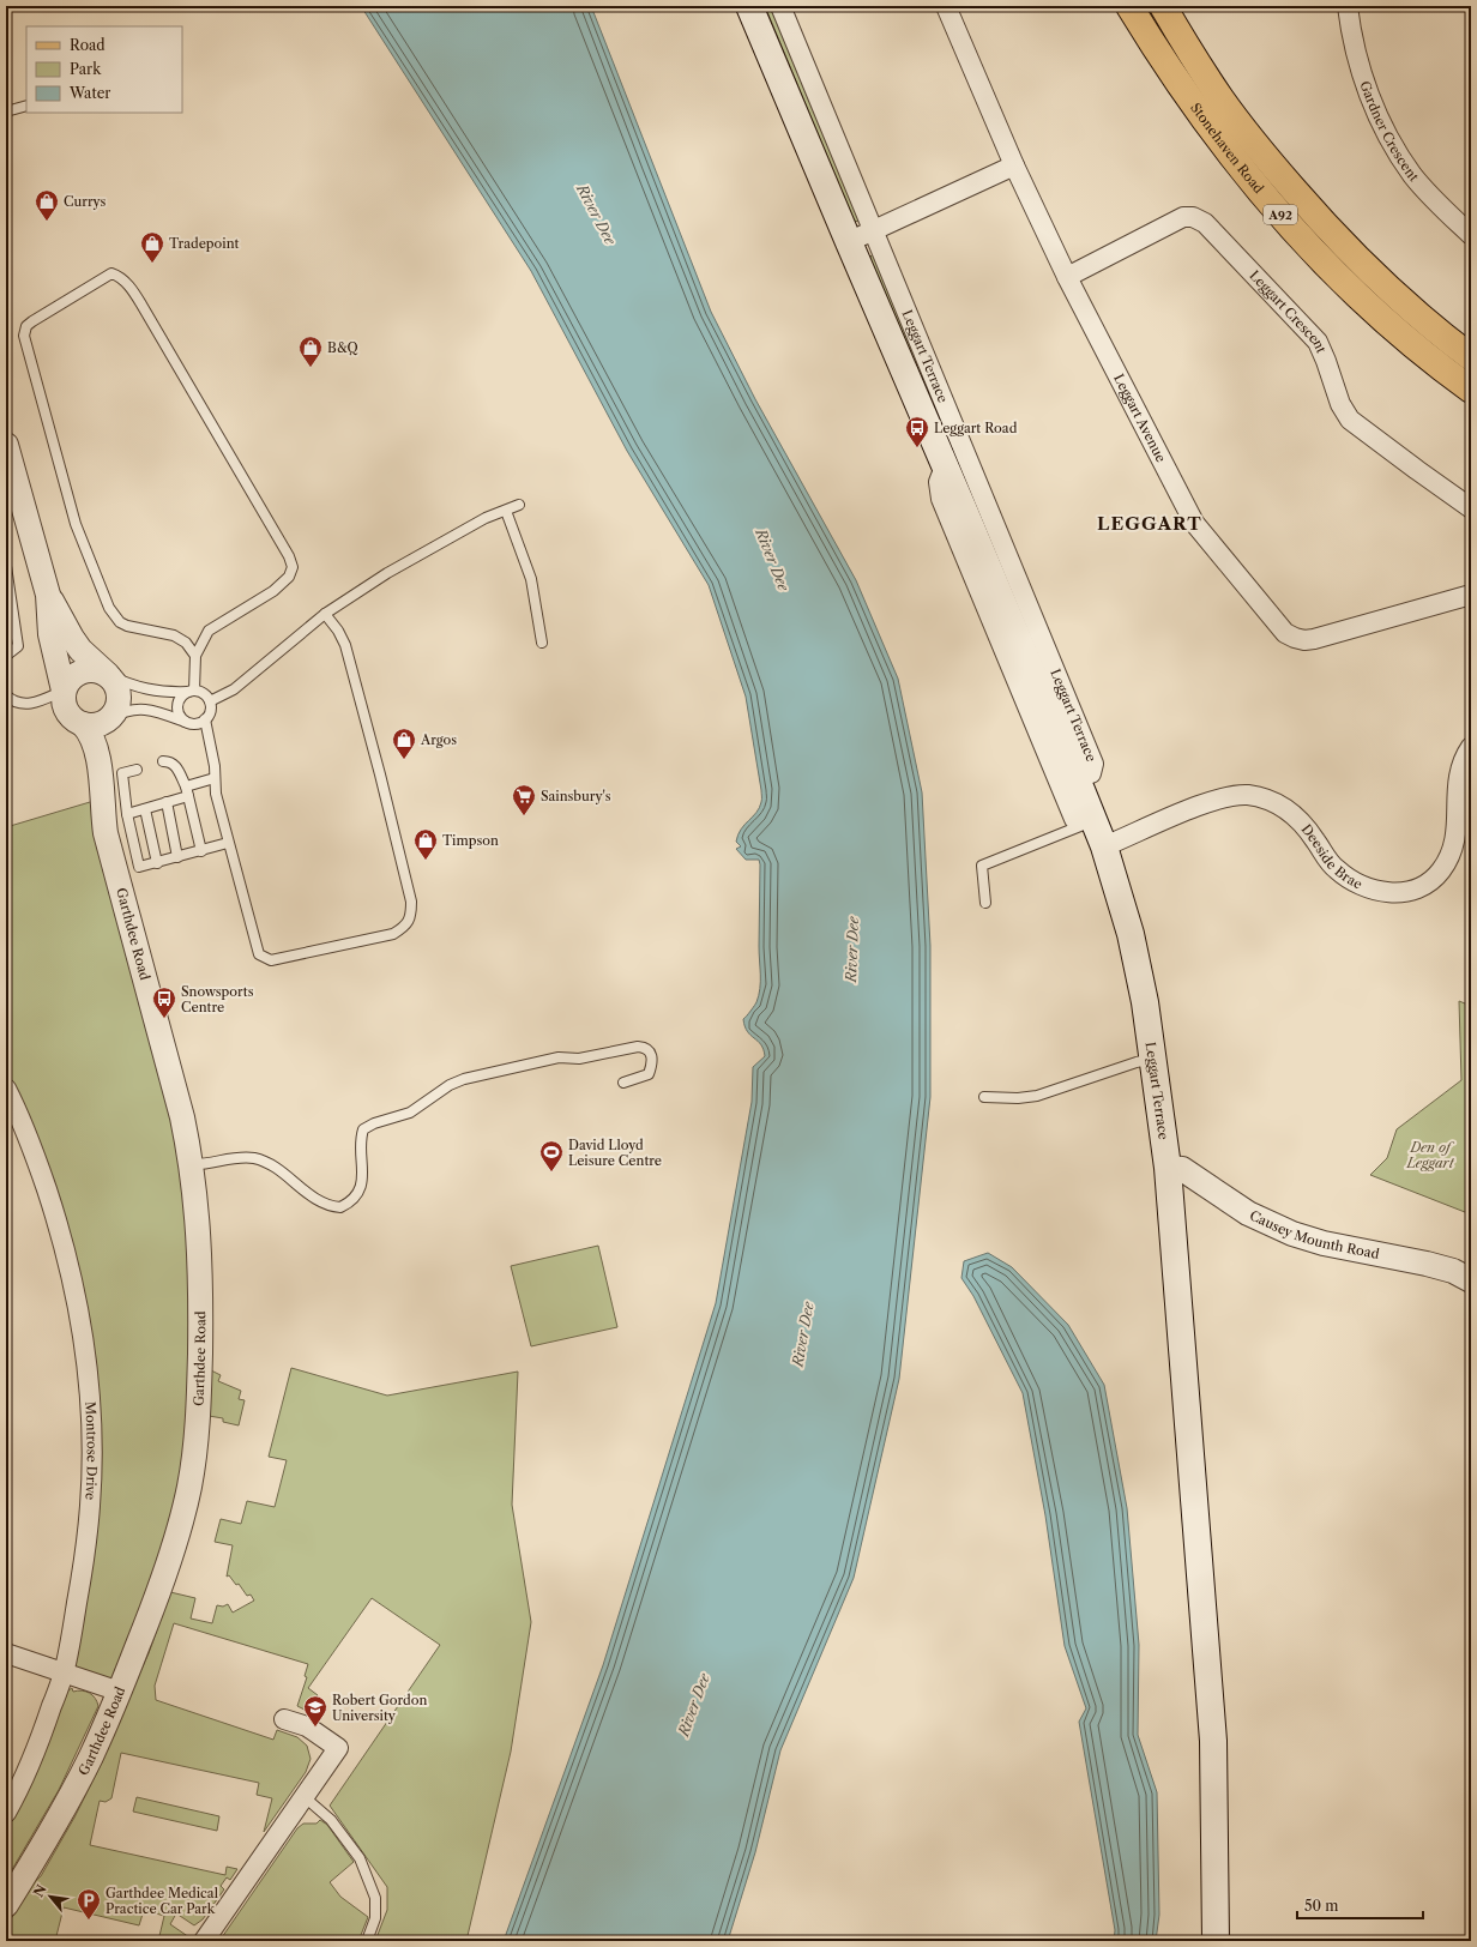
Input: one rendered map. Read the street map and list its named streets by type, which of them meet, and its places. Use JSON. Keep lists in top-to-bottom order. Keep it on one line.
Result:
{"streets":{"main road":["Stonehaven Road","A92","Leggart Terrace"],"street":["Gardner Crescent","Leggart Crescent","Leggart Avenue","Deeside Brae","Garthdee Road","Causey Mounth Road","Montrose Drive"]},"crossings":[["Leggart Crescent","Leggart Avenue"],["Leggart Terrace","Deeside Brae"],["Leggart Terrace","Causey Mounth Road"]],"districts":["LEGGART"],"water":["River Dee"],"parks":["Den of Leggart"],"places":{"shop":["Currys","Tradepoint","B&Q","Argos","Timpson"],"bus stop":["Leggart Road","Snowsports Centre"],"supermarket":["Sainsbury's"],"sports":["David Lloyd Leisure Centre"],"school or university":["Robert Gordon University"],"parking":["Garthdee Medical Practice Car Park"]},"legend":["Road","Park","Water"],"scale_bar":"50 m","north":"top left"}
